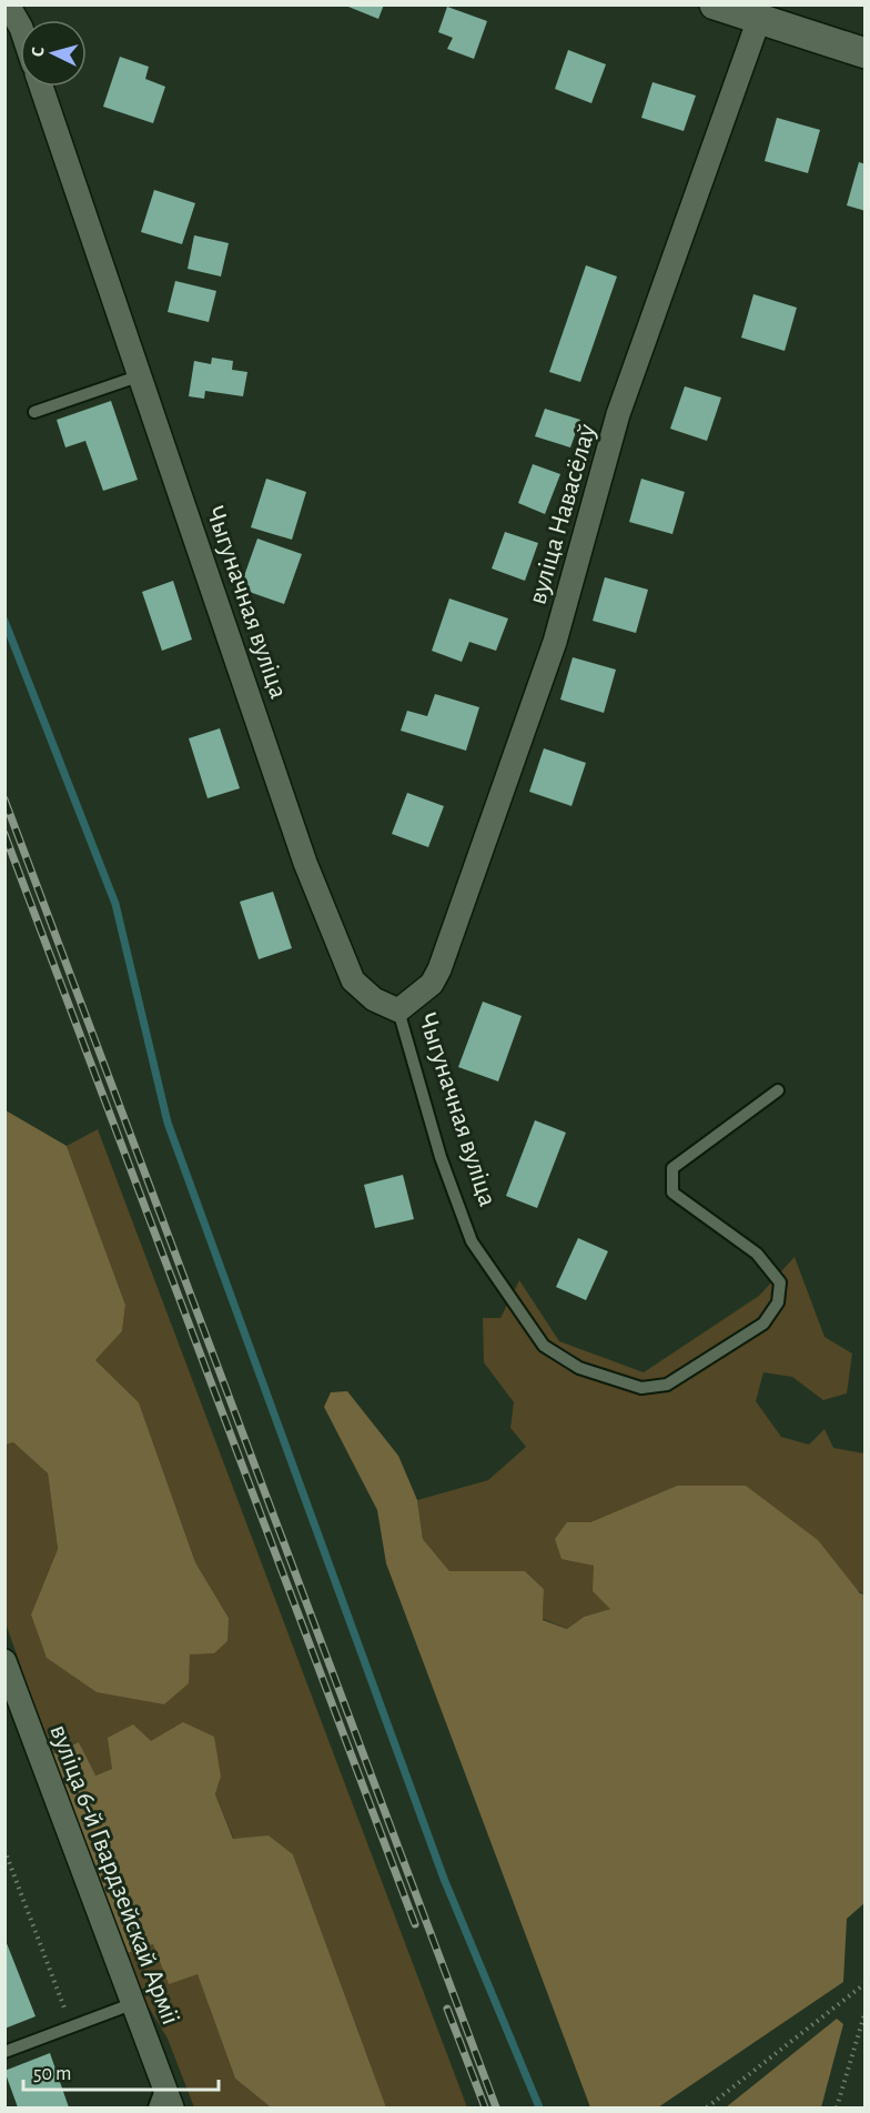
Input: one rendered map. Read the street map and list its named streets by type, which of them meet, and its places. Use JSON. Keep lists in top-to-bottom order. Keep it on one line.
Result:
{"streets":{"street":["вуліца Навасёлаў","Чыгуначная вуліца","вуліца 6-й Гвардзейскай Арміі"]},"crossings":[["вуліца Навасёлаў","Чыгуначная вуліца"]],"scale_bar":"50 m","north":"left"}
